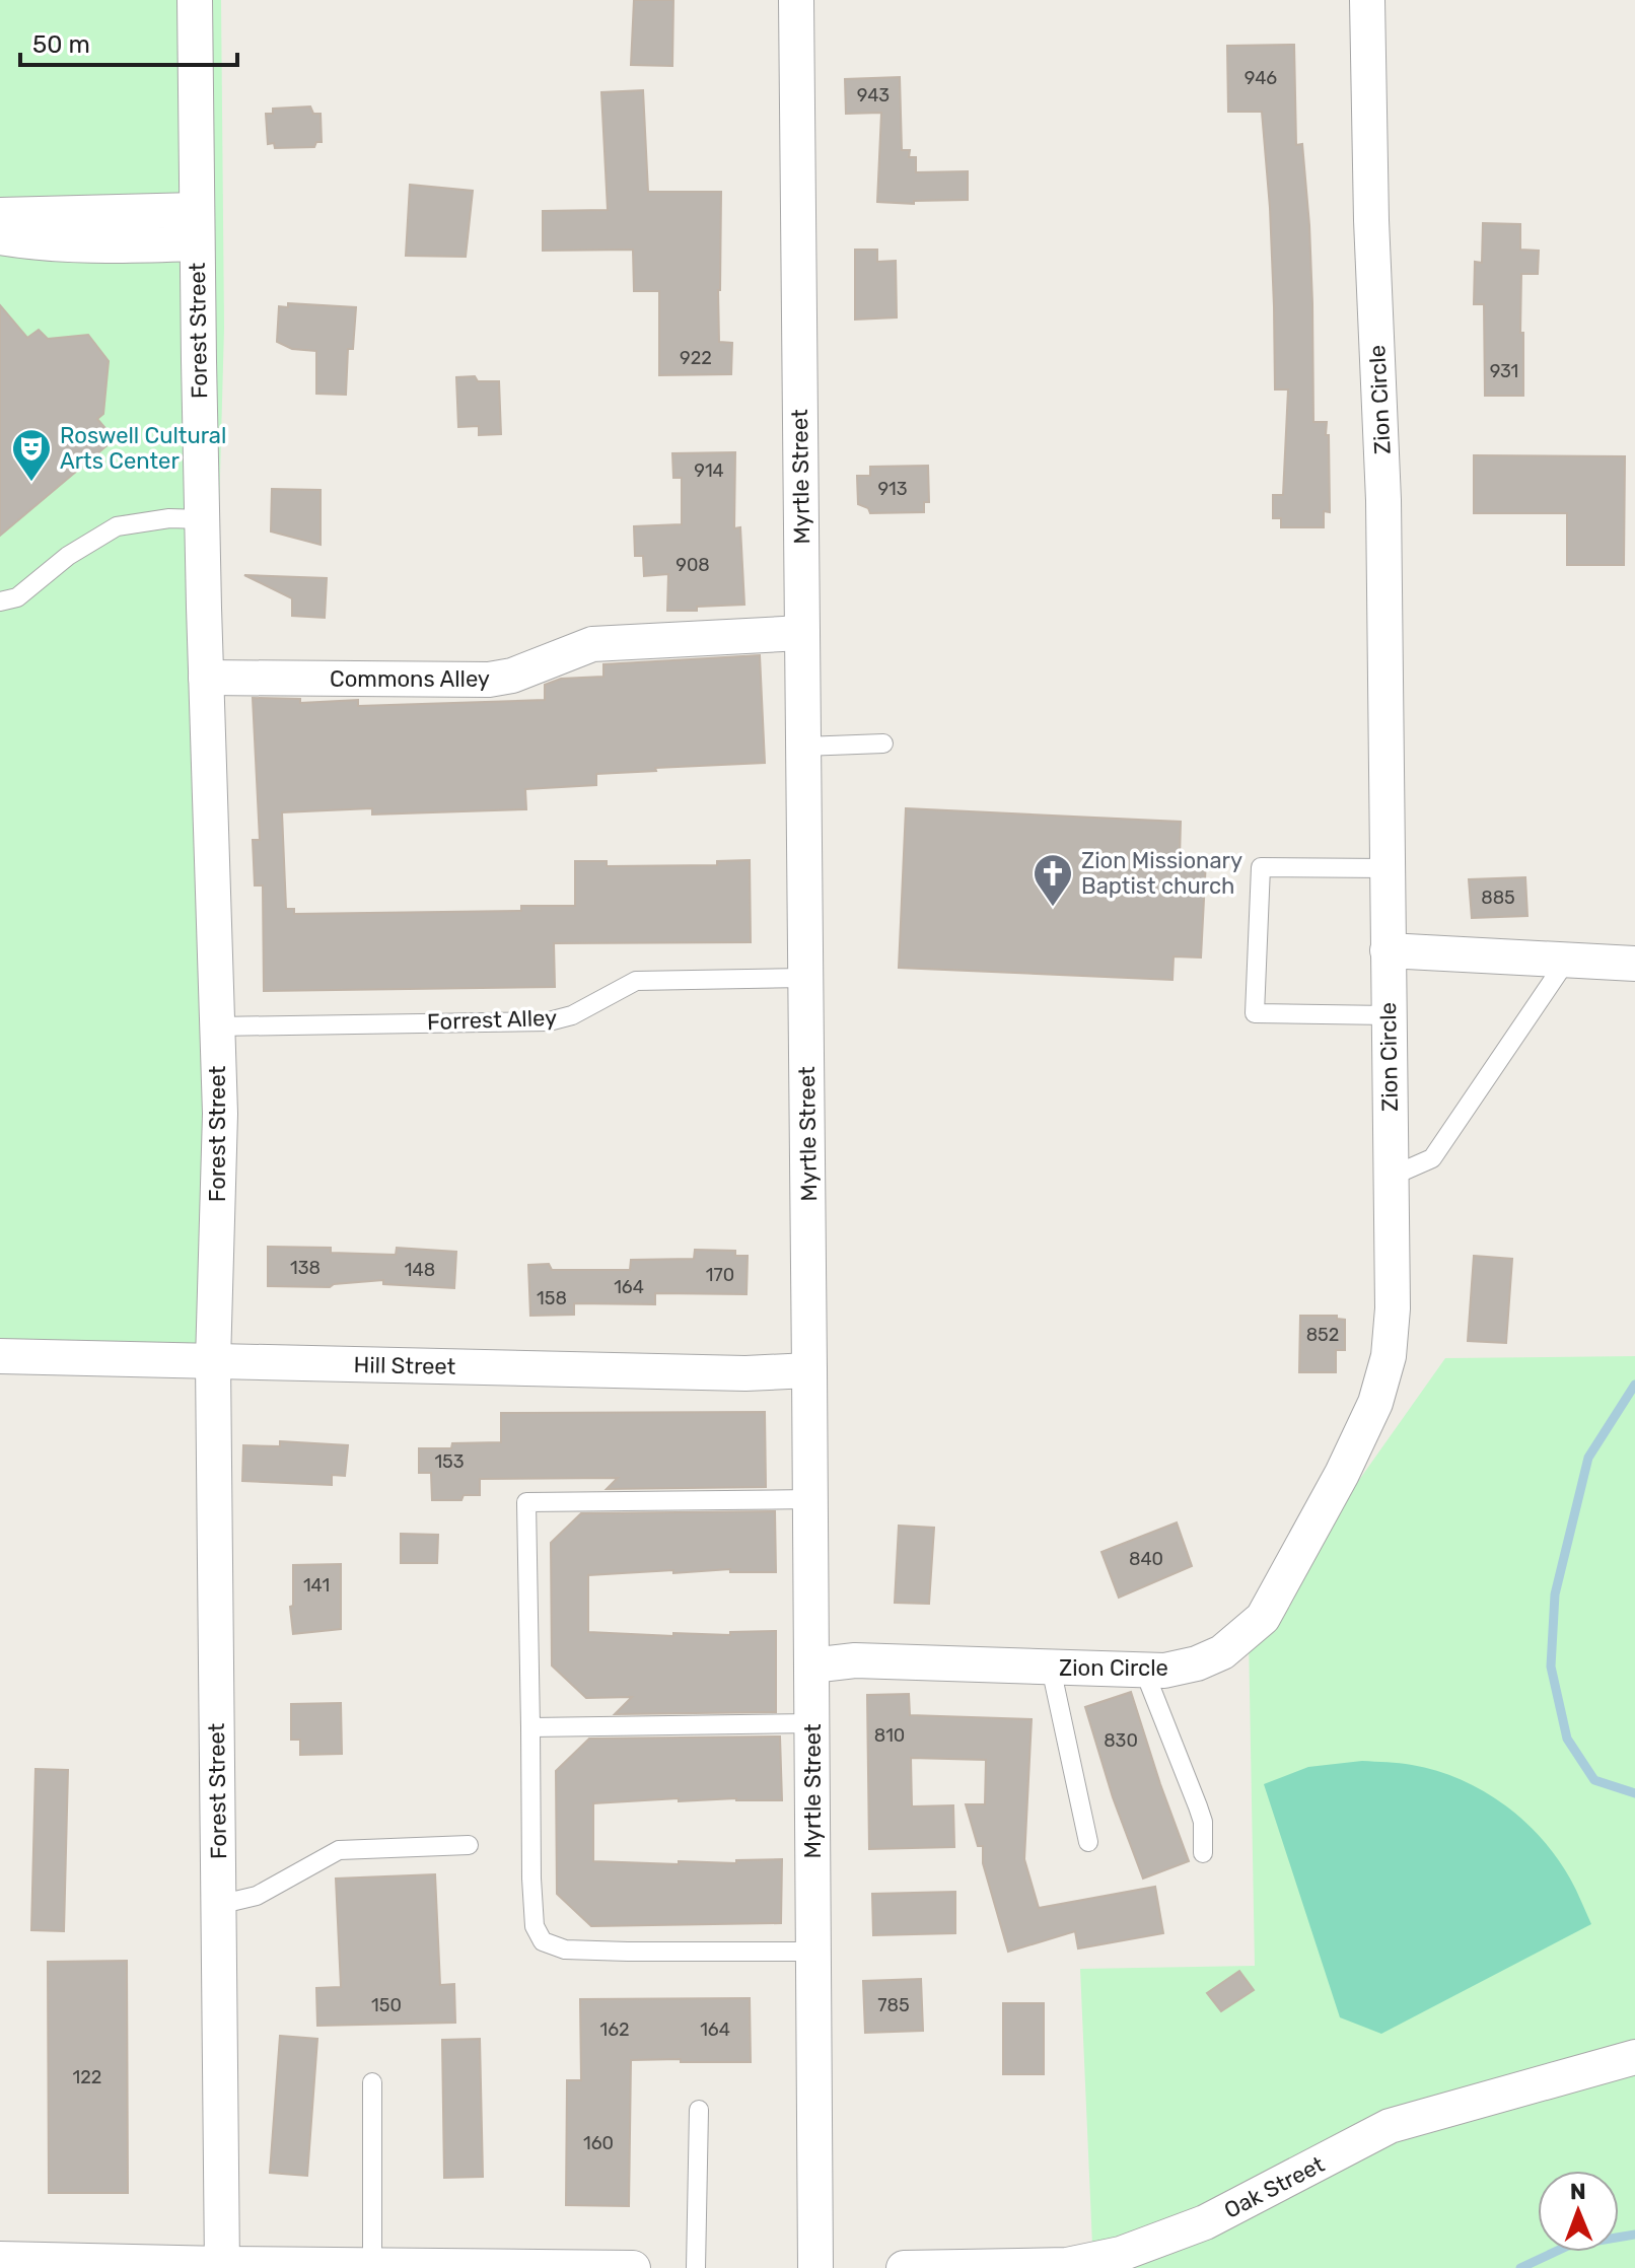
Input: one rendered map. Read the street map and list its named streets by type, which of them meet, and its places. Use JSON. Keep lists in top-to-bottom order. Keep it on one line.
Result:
{"streets":{"street":["Forest Street","Zion Circle","Myrtle Street","Commons Alley","Hill Street","Oak Street"],"lane":["Forrest Alley"]},"crossings":[["Forest Street","Commons Alley"],["Forest Street","Forrest Alley"],["Forest Street","Hill Street"],["Zion Circle","Myrtle Street"],["Myrtle Street","Commons Alley"],["Myrtle Street","Forrest Alley"],["Myrtle Street","Hill Street"]],"places":{"theatre":["Roswell Cultural Arts Center"],"church":["Zion Missionary Baptist church"]},"house_numbers":["946","943","922","931","914","913","908","885","138","148","170","164","158","852","153","840","141","810","830","150","785","162","164","122","160"],"scale_bar":"50 m","north":"top"}
